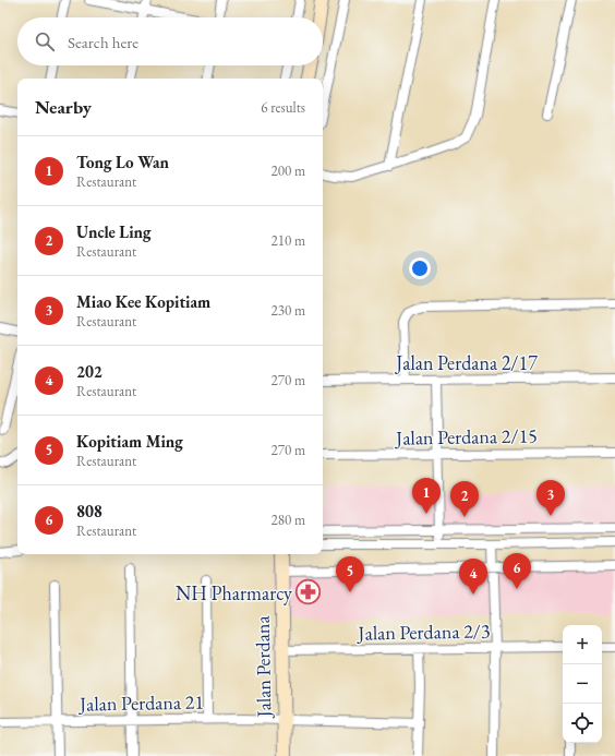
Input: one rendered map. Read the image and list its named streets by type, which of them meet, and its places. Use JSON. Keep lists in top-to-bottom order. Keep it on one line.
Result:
{"streets":{"street":["Jalan Perdana 2/17","Jalan Perdana 2/15","Jalan Perdana 2/3","Jalan Perdana","Jalan Perdana 21"]},"crossings":[["Jalan Perdana 2/3","Jalan Perdana"],["Jalan Perdana","Jalan Perdana 21"]],"places":{"pharmacy":["NH Pharmarcy"]},"page":{"search":"Search here","heading":["Nearby","6 results"],"list":[{"mark":"1","name":"Tong Lo Wan","note":"Restaurant","value":"200 m"},{"mark":"2","name":"Uncle Ling","note":"Restaurant","value":"210 m"},{"mark":"3","name":"Miao Kee Kopitiam","note":"Restaurant","value":"230 m"},{"mark":"4","name":"202","note":"Restaurant","value":"270 m"},{"mark":"5","name":"Kopitiam Ming","note":"Restaurant","value":"270 m"},{"mark":"6","name":"808","note":"Restaurant","value":"280 m"}],"pins":["1","3","2","6","5","4"],"map_buttons":["+","−"]}}
